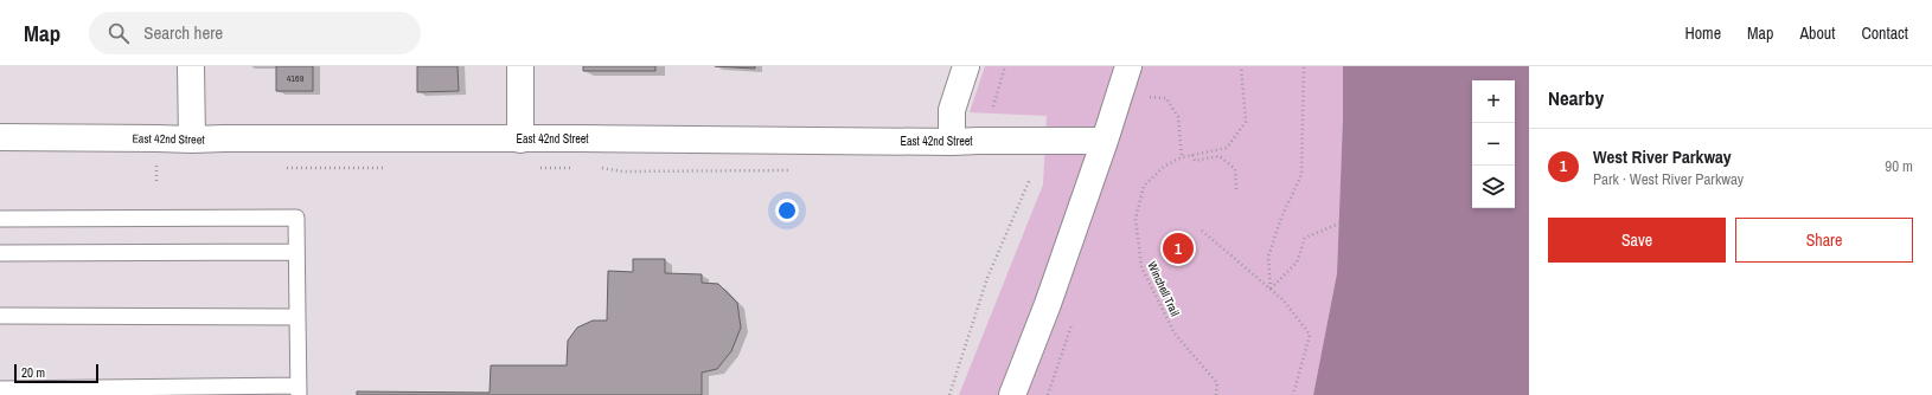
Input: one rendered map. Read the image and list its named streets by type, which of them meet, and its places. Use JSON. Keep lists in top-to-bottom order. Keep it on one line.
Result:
{"streets":{"street":["East 42nd Street"],"path":["Winchell Trail"]},"house_numbers":["4169"],"scale_bar":"20 m","page":{"header":"Map","search":"Search here","nav":["Home","Map","About","Contact"],"heading":"Nearby","map_buttons":["+","−"],"list":[{"mark":"1","name":"West River Parkway","note":"Park · West River Parkway","value":"90 m"}],"buttons":["Save","Share"],"pins":"1","scale":"20 m"}}
